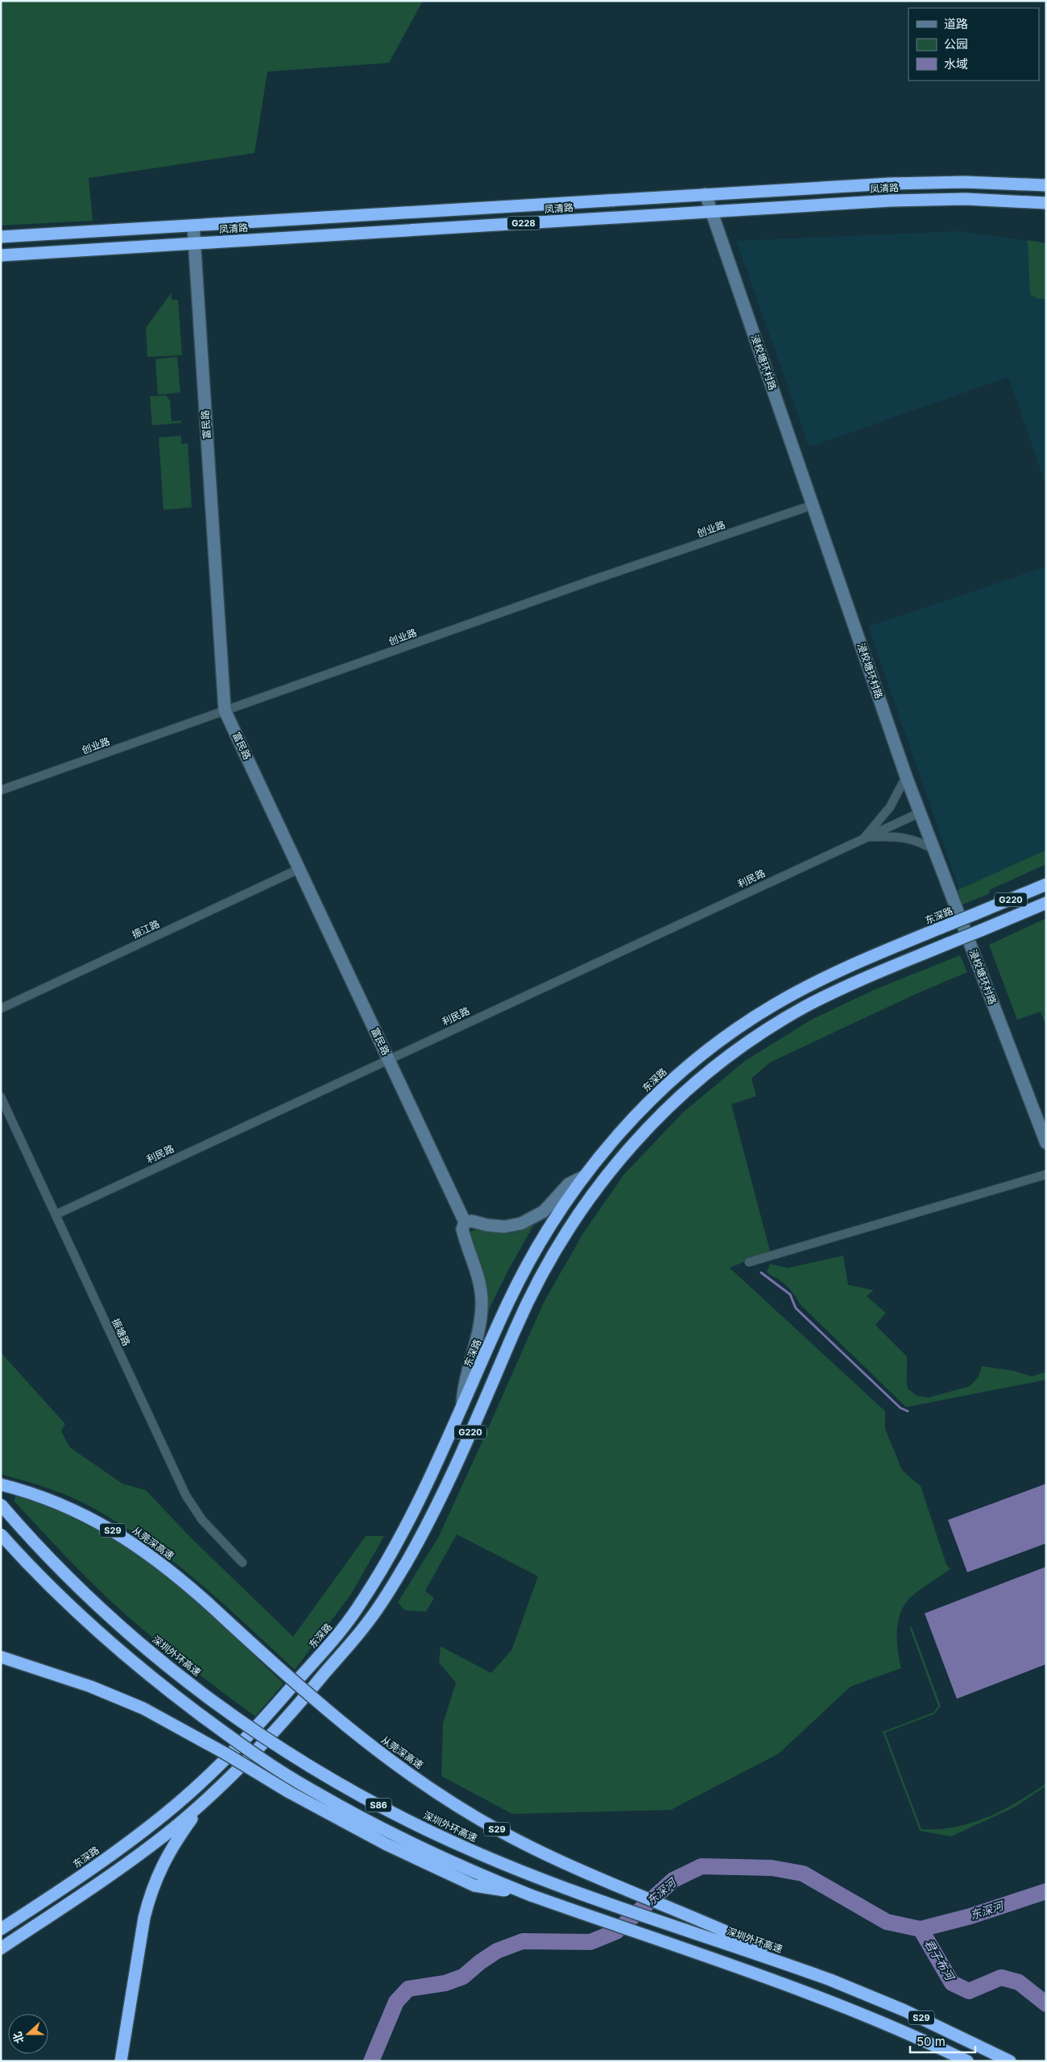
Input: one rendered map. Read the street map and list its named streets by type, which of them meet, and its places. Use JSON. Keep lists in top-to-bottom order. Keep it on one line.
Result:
{"streets":{"highway":["凤清路","G228","G220","东深路","S29","从莞深高速","深圳外环高速","S86"],"street":["浸校塘环村路","富民路","创业路","利民路","振江路","振塘路"]},"crossings":[["凤清路","浸校塘环村路"],["凤清路","富民路"],["浸校塘环村路","创业路"],["浸校塘环村路","利民路"],["富民路","创业路"],["富民路","利民路"],["富民路","东深路"],["富民路","振江路"],["利民路","振塘路"],["S29","S86"],["从莞深高速","深圳外环高速"]],"water":["东深河","君子布河"],"legend":["道路","公园","水域"],"scale_bar":"50 m","north":"left"}
